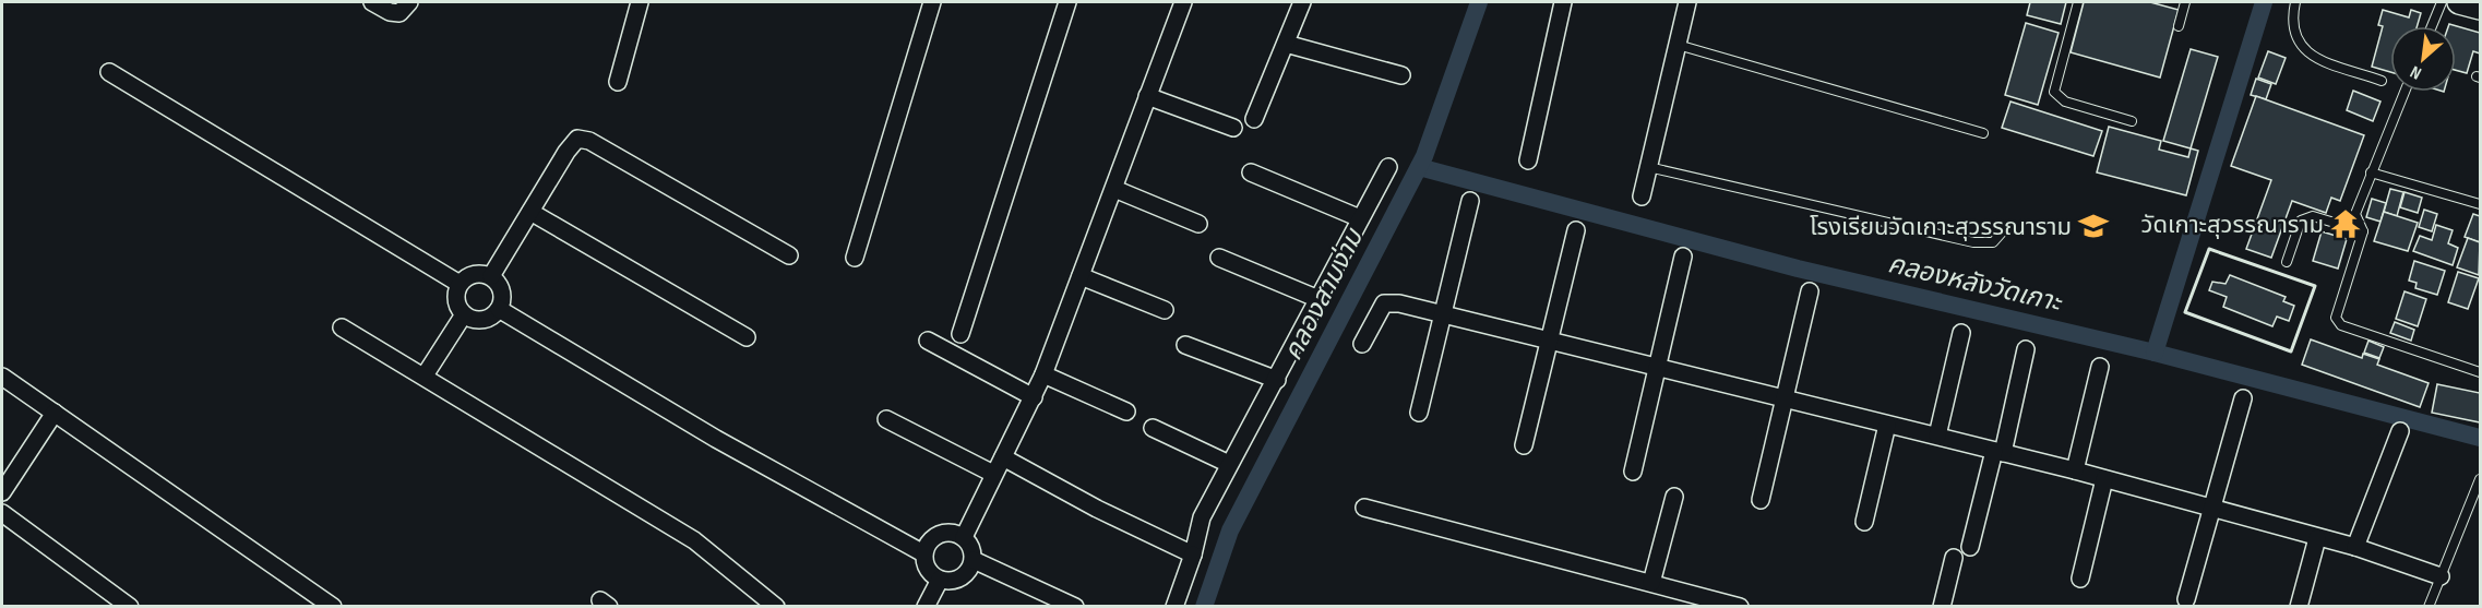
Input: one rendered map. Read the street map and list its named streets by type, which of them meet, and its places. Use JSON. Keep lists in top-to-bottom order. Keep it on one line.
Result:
{"water":["คลองหลังวัดเกาะ","คลองสามง่าม"],"places":{"temple":["วัดเกาะสุวรรณาราม"],"school or university":["โรงเรียนวัดเกาะสุวรรณาราม"]},"north":"bottom left"}
